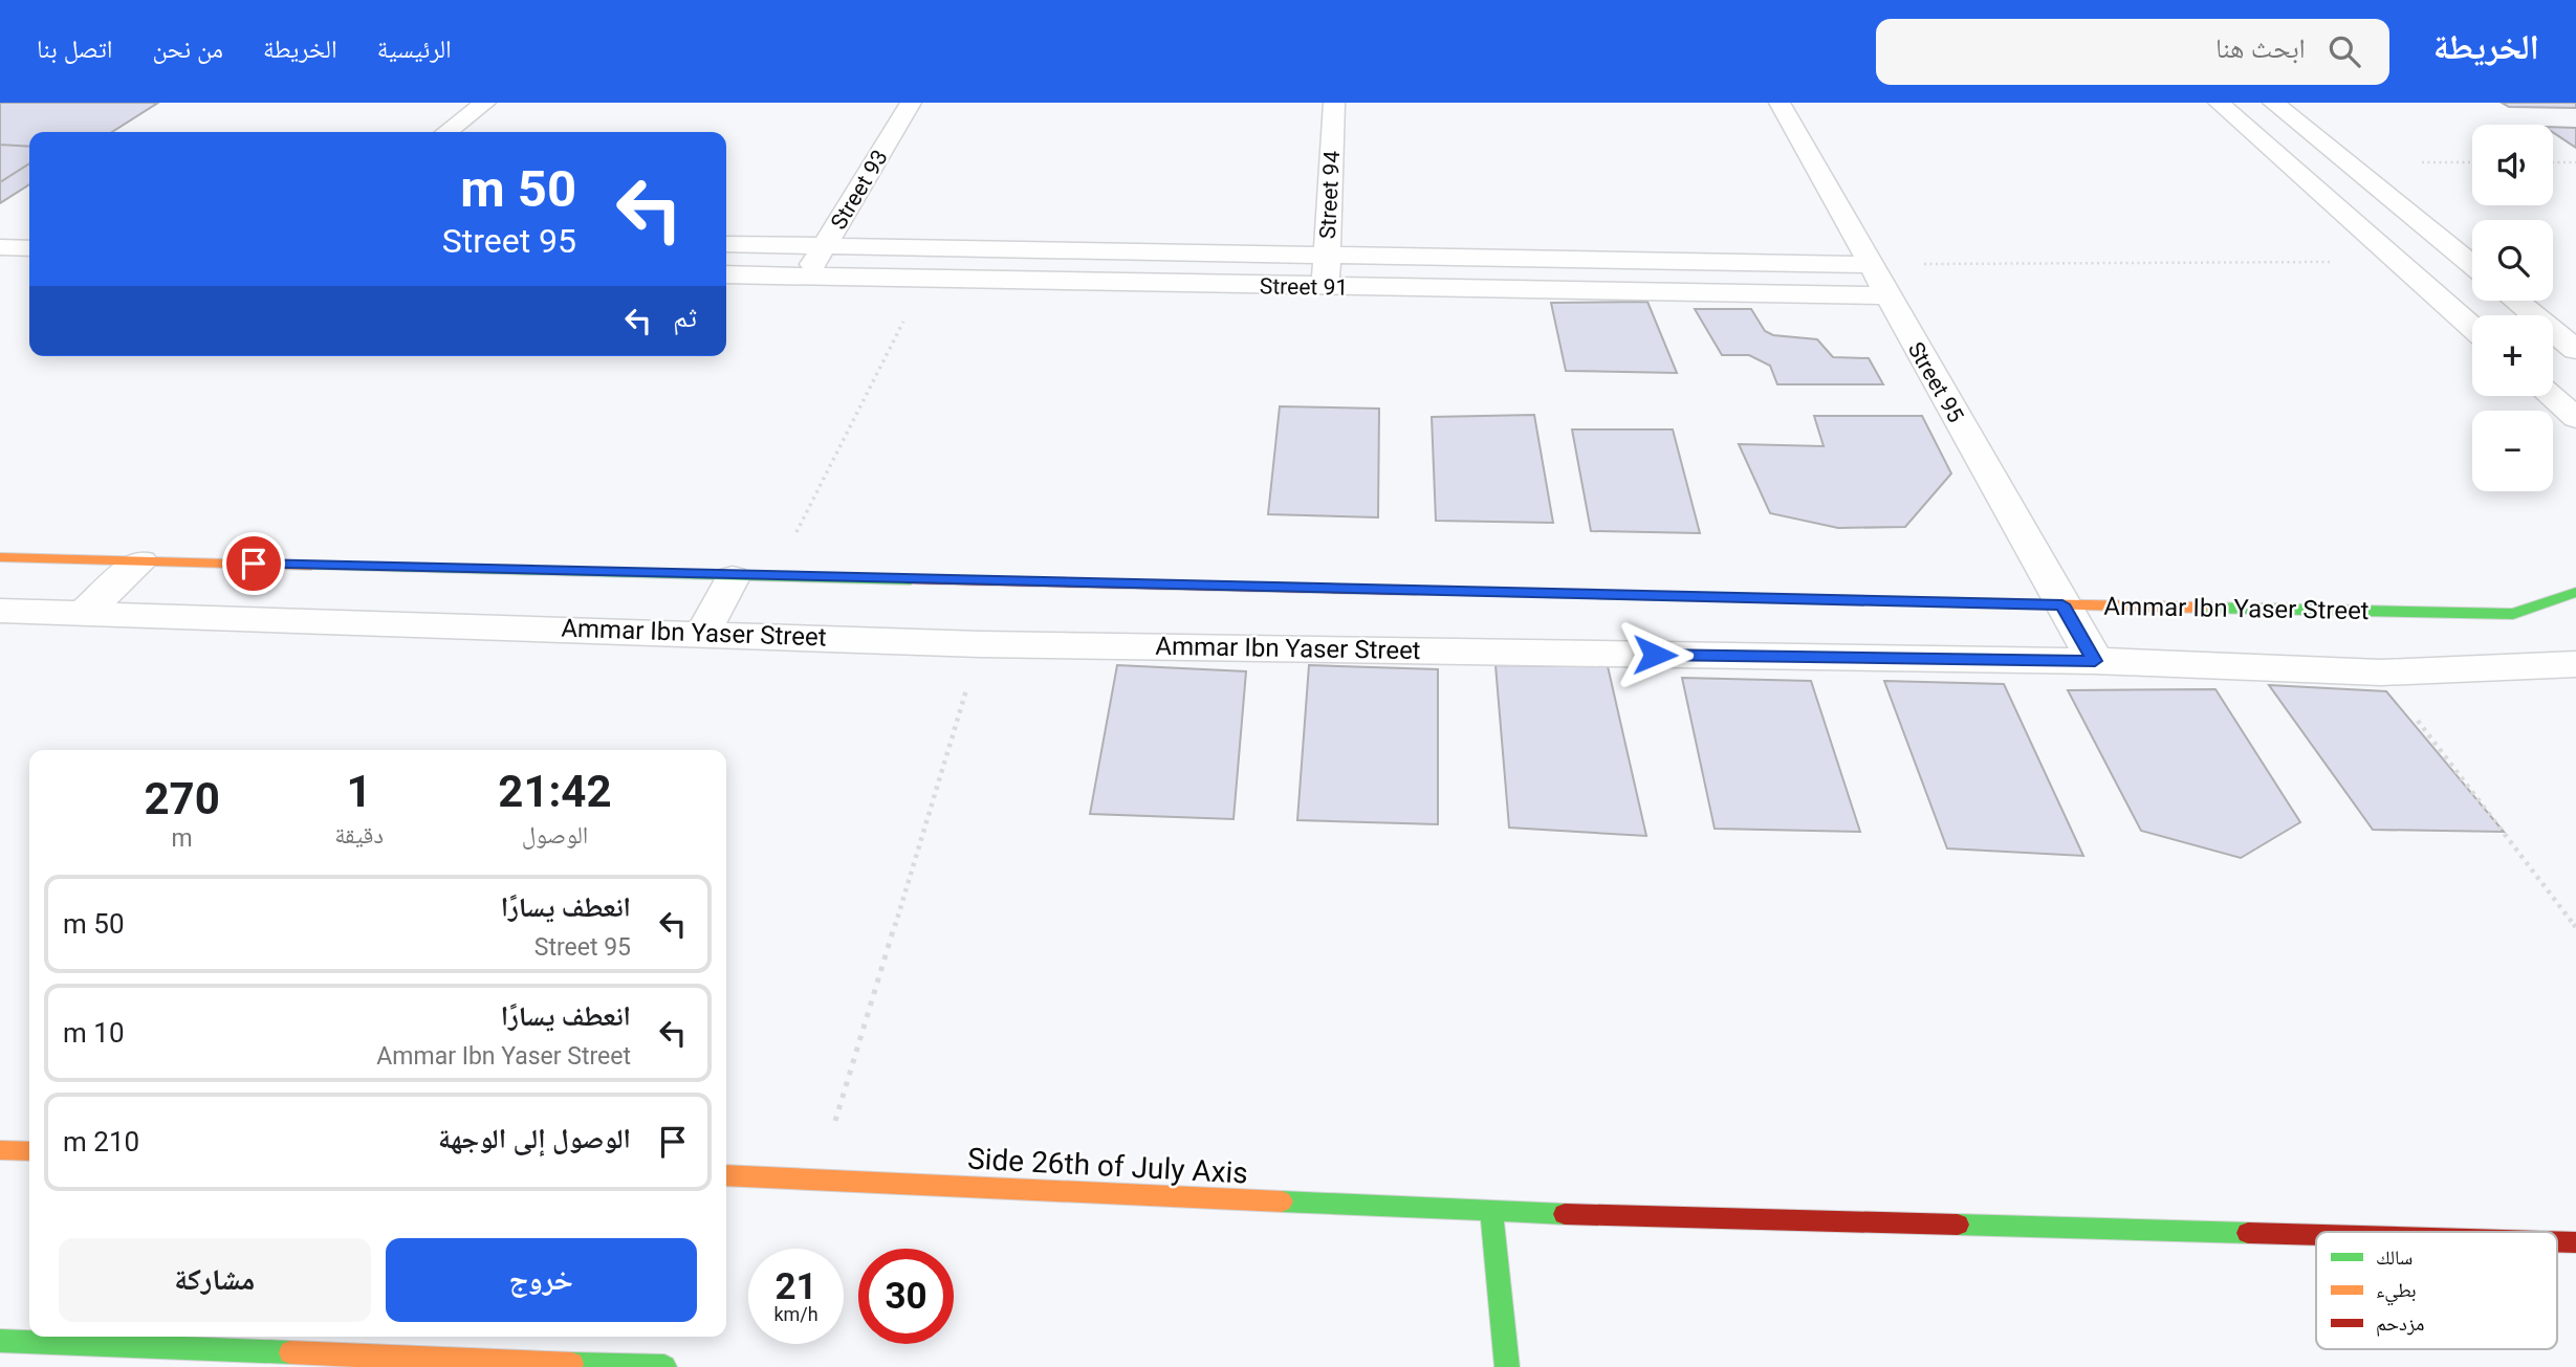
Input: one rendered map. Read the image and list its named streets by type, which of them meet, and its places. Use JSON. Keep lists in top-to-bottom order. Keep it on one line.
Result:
{"streets":{"main road":["Ammar Ibn Yaser Street","Side 26th of July Axis"],"street":["Street 93","Street 94","Street 91","Street 95"]},"crossings":[["Street 93","Street 91"],["Street 94","Street 91"],["Street 91","Street 95"],["Street 95","Ammar Ibn Yaser Street"]],"legend":["سالك","بطيء","مزدحم"],"page":{"header":"الخريطة","search":"ابحث هنا","nav":["الرئيسية","الخريطة","من نحن","اتصل بنا"],"map_buttons":["+","−"],"turn":["50 m","Street 95"],"then":"ثم","eta":["21:42","الوصول","1","دقيقة","270","m"],"list":[{"name":"انعطف يسارًا","note":"Street 95","value":"50 m"},{"name":"انعطف يسارًا","note":"Ammar Ibn Yaser Street","value":"10 m"},{"name":"الوصول إلى الوجهة","value":"210 m"}],"buttons":["خروج","مشاركة"],"speed":"21 km/h","limit":"30"}}
